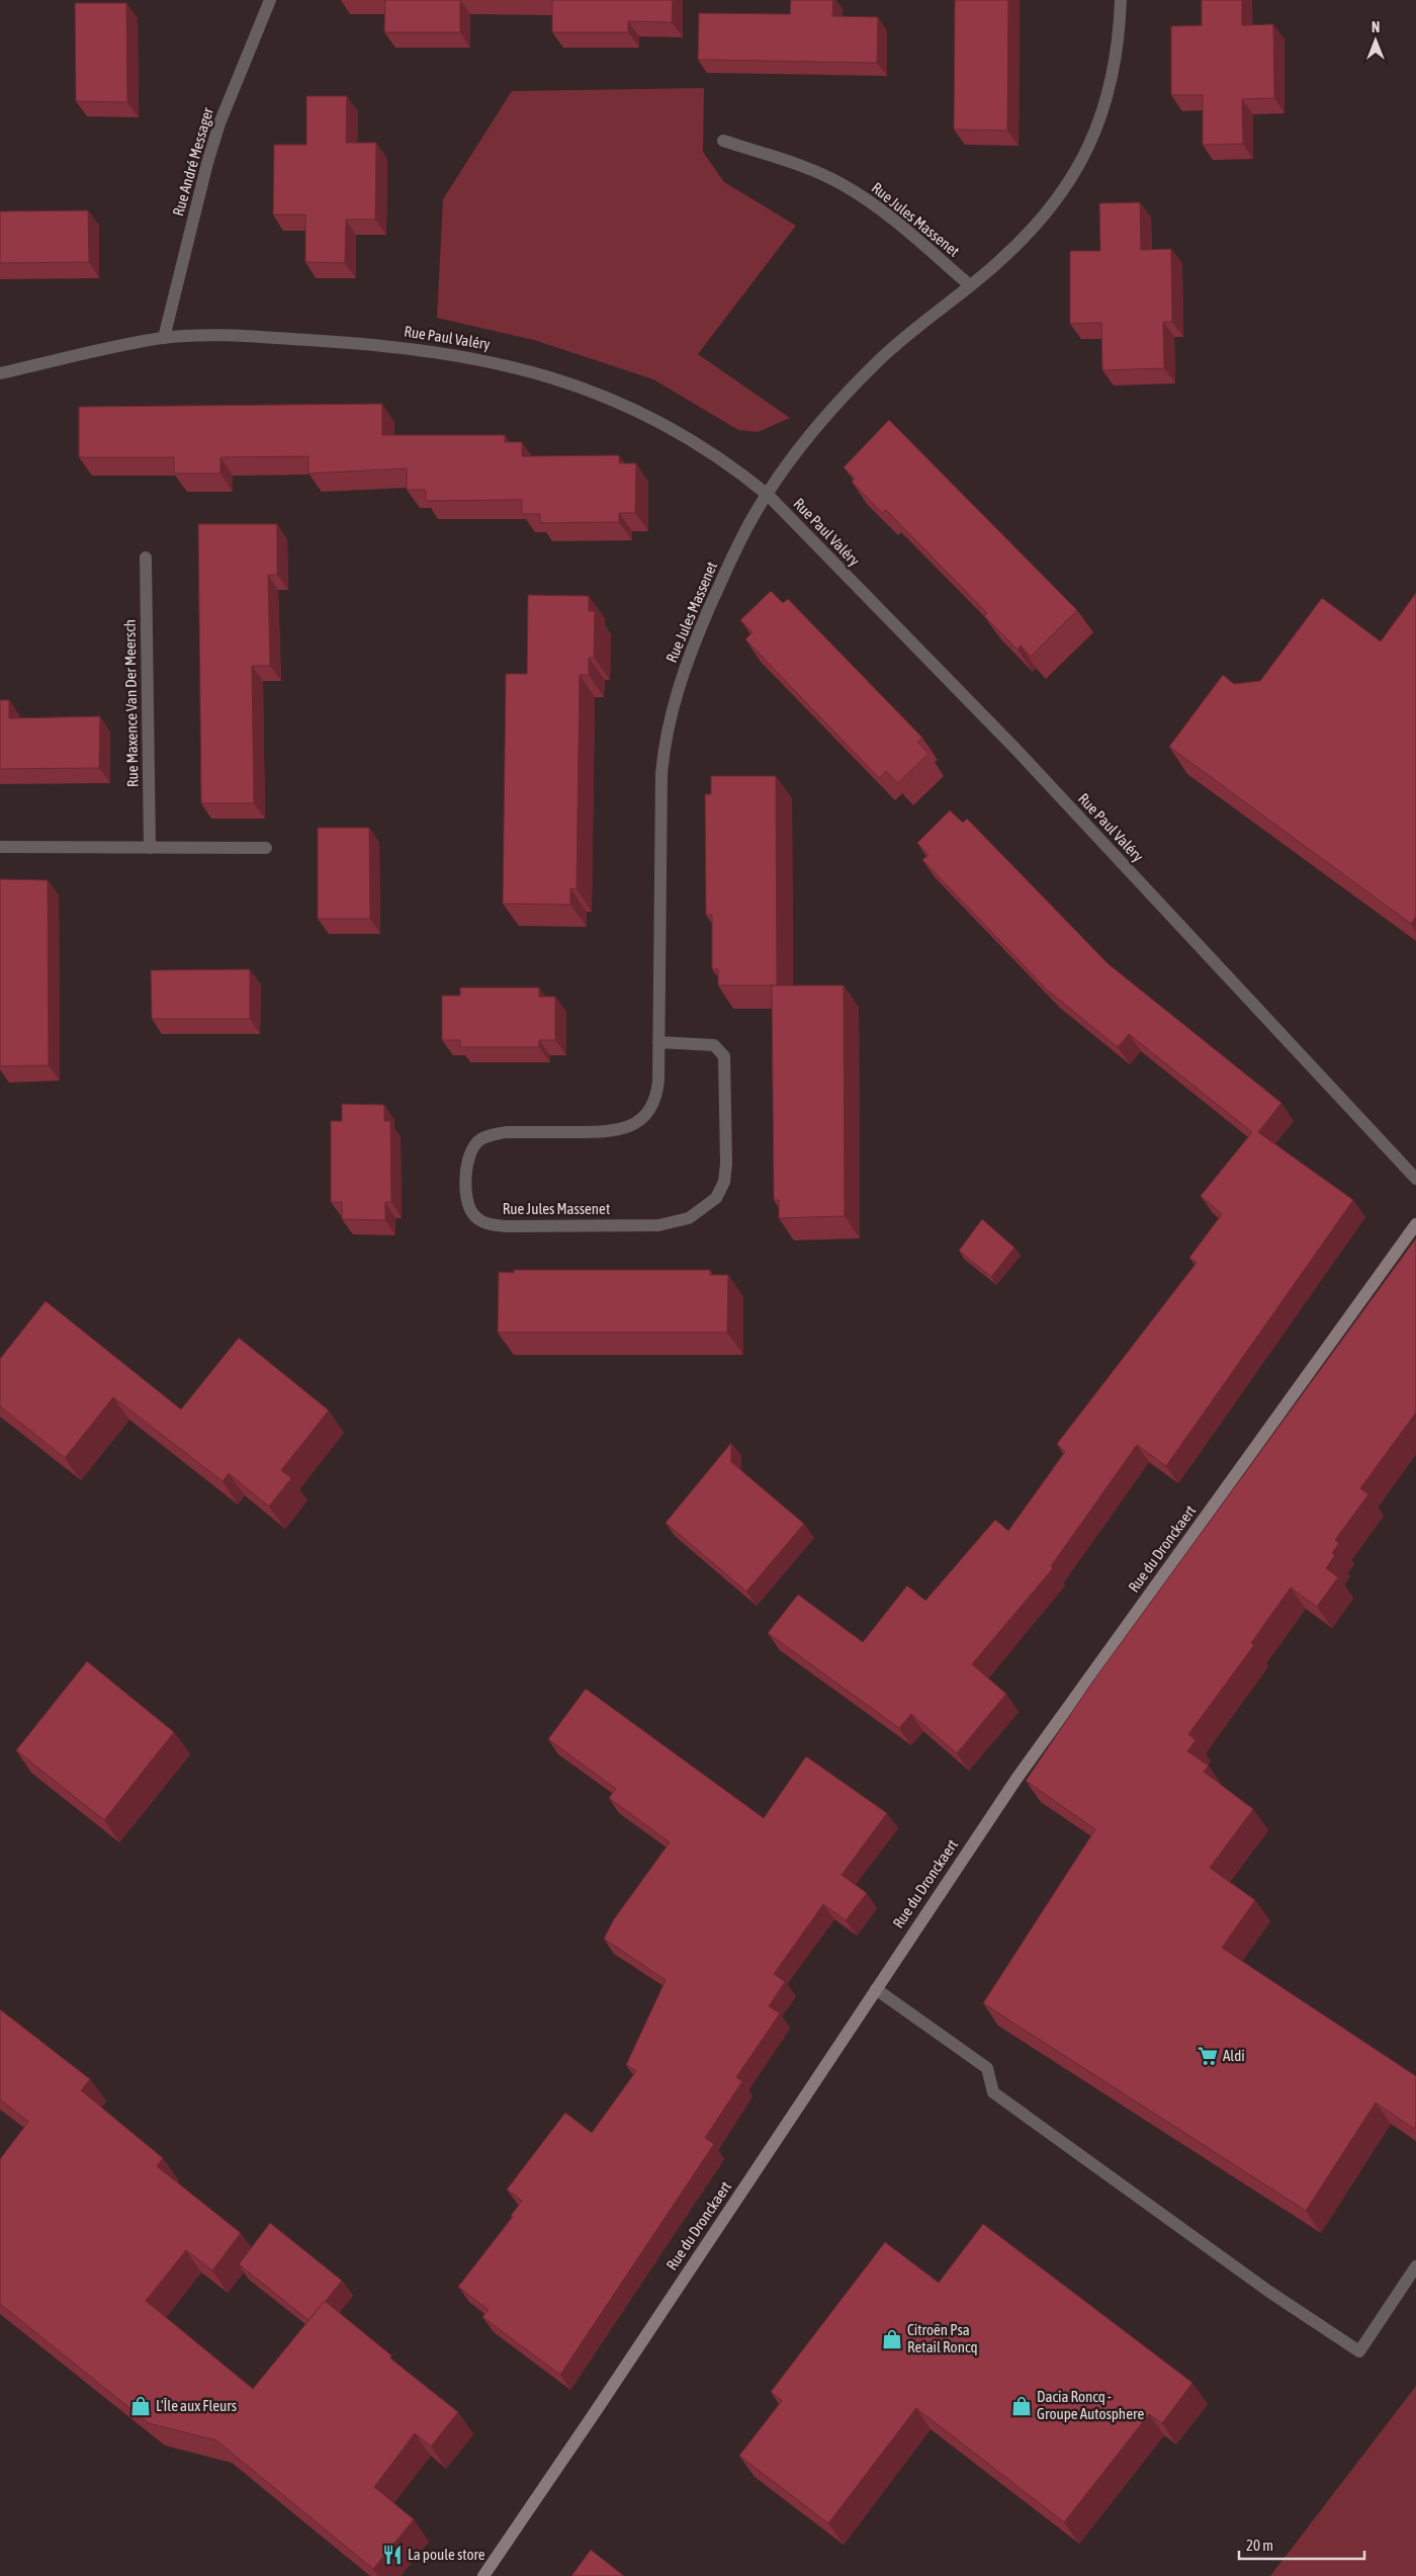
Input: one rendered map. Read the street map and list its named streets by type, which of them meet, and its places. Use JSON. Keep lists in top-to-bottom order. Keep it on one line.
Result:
{"streets":{"main road":["Rue du Dronckaert"],"street":["Rue André Messager","Rue Jules Massenet","Rue Paul Valéry","Rue Maxence Van Der Meersch"]},"crossings":[["Rue André Messager","Rue Paul Valéry"],["Rue Jules Massenet","Rue Paul Valéry"]],"places":{"supermarket":["Aldi"],"shop":["Citroën Psa Retail Roncq","L'Île aux Fleurs","Dacia Roncq - Groupe Autosphere"],"restaurant":["La poule store"]},"scale_bar":"20 m","north":"top"}
